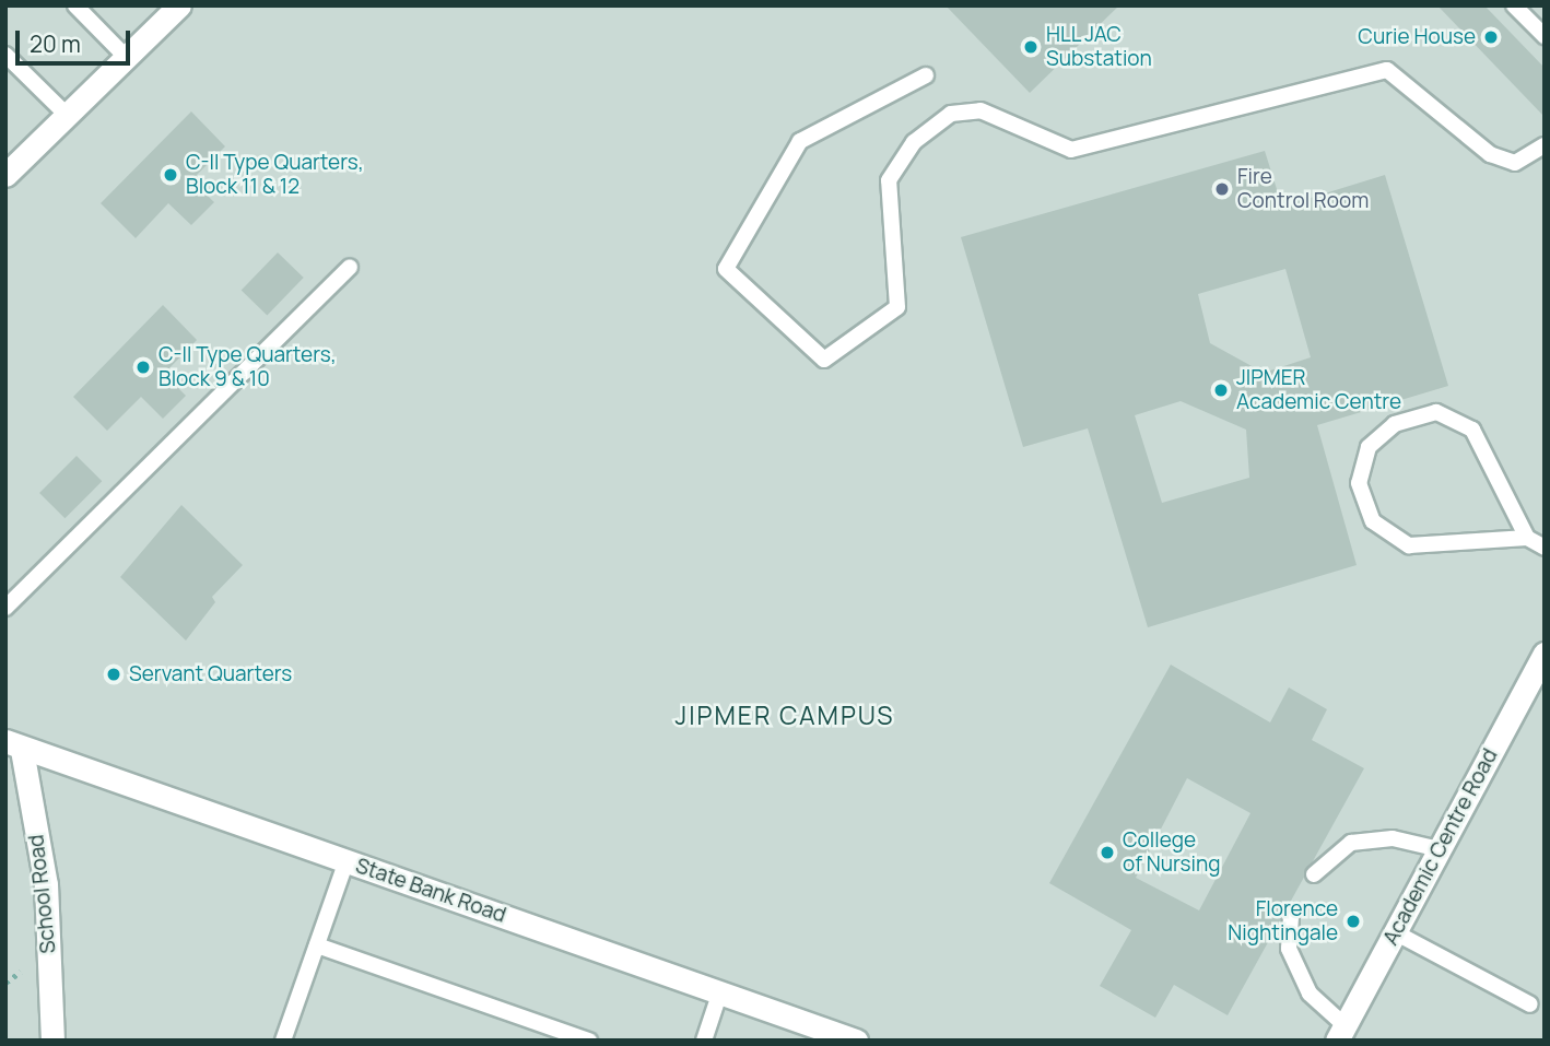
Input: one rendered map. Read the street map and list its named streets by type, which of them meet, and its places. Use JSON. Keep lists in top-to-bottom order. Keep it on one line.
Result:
{"streets":{"street":["Academic Centre Road","State Bank Road","School Road"]},"crossings":[["State Bank Road","School Road"]],"districts":["JIPMER CAMPUS"],"places":["Curie House","HLL JAC Substation","C-II Type Quarters, Block 11 & 12","Fire Control Room","C-II Type Quarters, Block 9 & 10","JIPMER Academic Centre","Servant Quarters","College of Nursing","Florence Nightingale"],"scale_bar":"20 m"}
